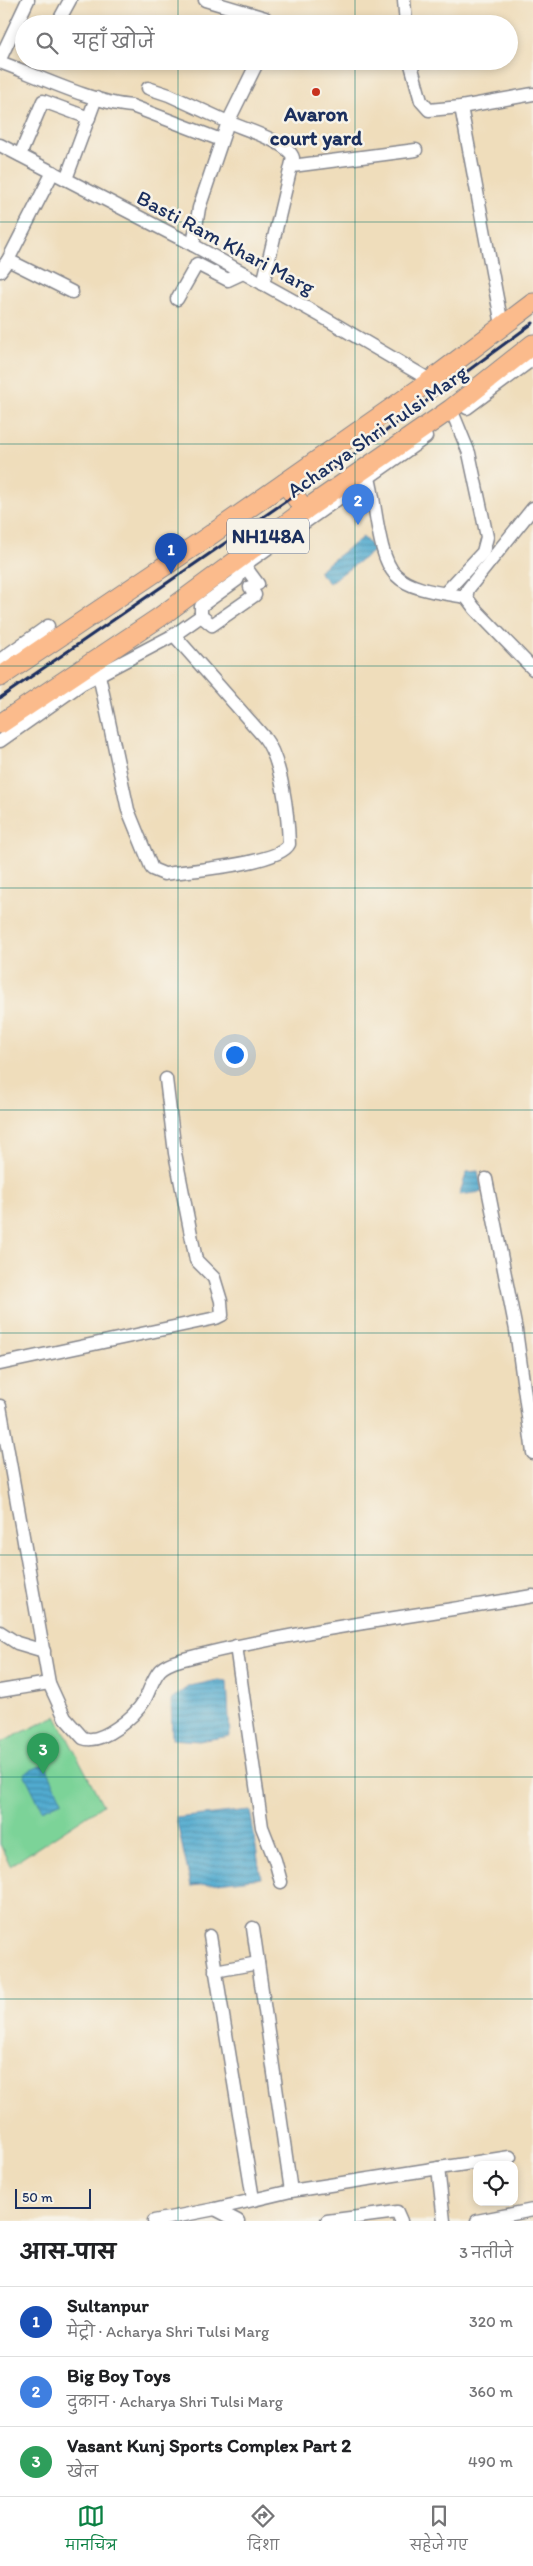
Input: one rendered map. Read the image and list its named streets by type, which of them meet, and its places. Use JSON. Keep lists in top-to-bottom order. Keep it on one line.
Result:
{"streets":{"highway":["Acharya Shri Tulsi Marg","NH148A"],"street":["Basti Ram Khari Marg"]},"crossings":[["Basti Ram Khari Marg","Acharya Shri Tulsi Marg"]],"places":["Avaron court yard"],"scale_bar":"50 m","page":{"search":"यहाँ खोजें","pins":["2","1","3"],"scale":"50 m","heading":["आस-पास","3 नतीजे"],"list":[{"mark":"1","name":"Sultanpur","note":"मेट्रो · Acharya Shri Tulsi Marg","value":"320 m"},{"mark":"2","name":"Big Boy Toys","note":"दुकान · Acharya Shri Tulsi Marg","value":"360 m"},{"mark":"3","name":"Vasant Kunj Sports Complex Part 2","note":"खेल","value":"490 m"}],"nav":["मानचित्र","दिशा","सहेजे गए"]}}
